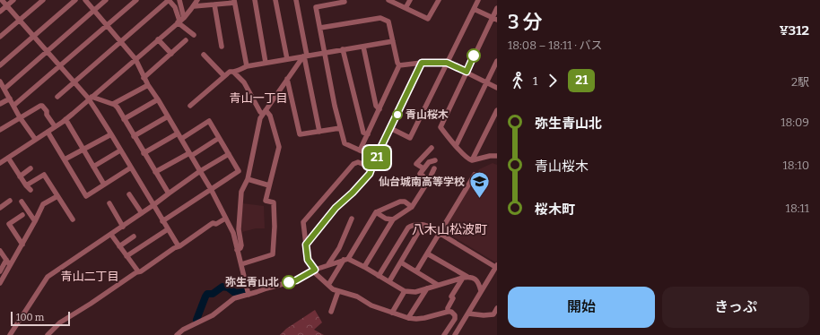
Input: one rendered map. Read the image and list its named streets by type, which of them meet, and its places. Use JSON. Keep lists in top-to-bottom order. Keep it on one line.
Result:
{"districts":["青山一丁目","八木山松波町","青山二丁目"],"places":{"other":["青山桜木","弥生青山北"],"school or university":["仙台城南高等学校"]},"lines":["bus line 21"],"scale_bar":"100 m","page":{"on_map":"21","heading":["3 分","18:08 – 18:11 · バス","¥312"],"legs":["1","21","2駅"],"list":[{"name":"弥生青山北","value":"18:09"},{"name":"青山桜木","value":"18:10"},{"name":"桜木町","value":"18:11"}],"buttons":["開始","きっぷ"],"scale":"100 m"}}
